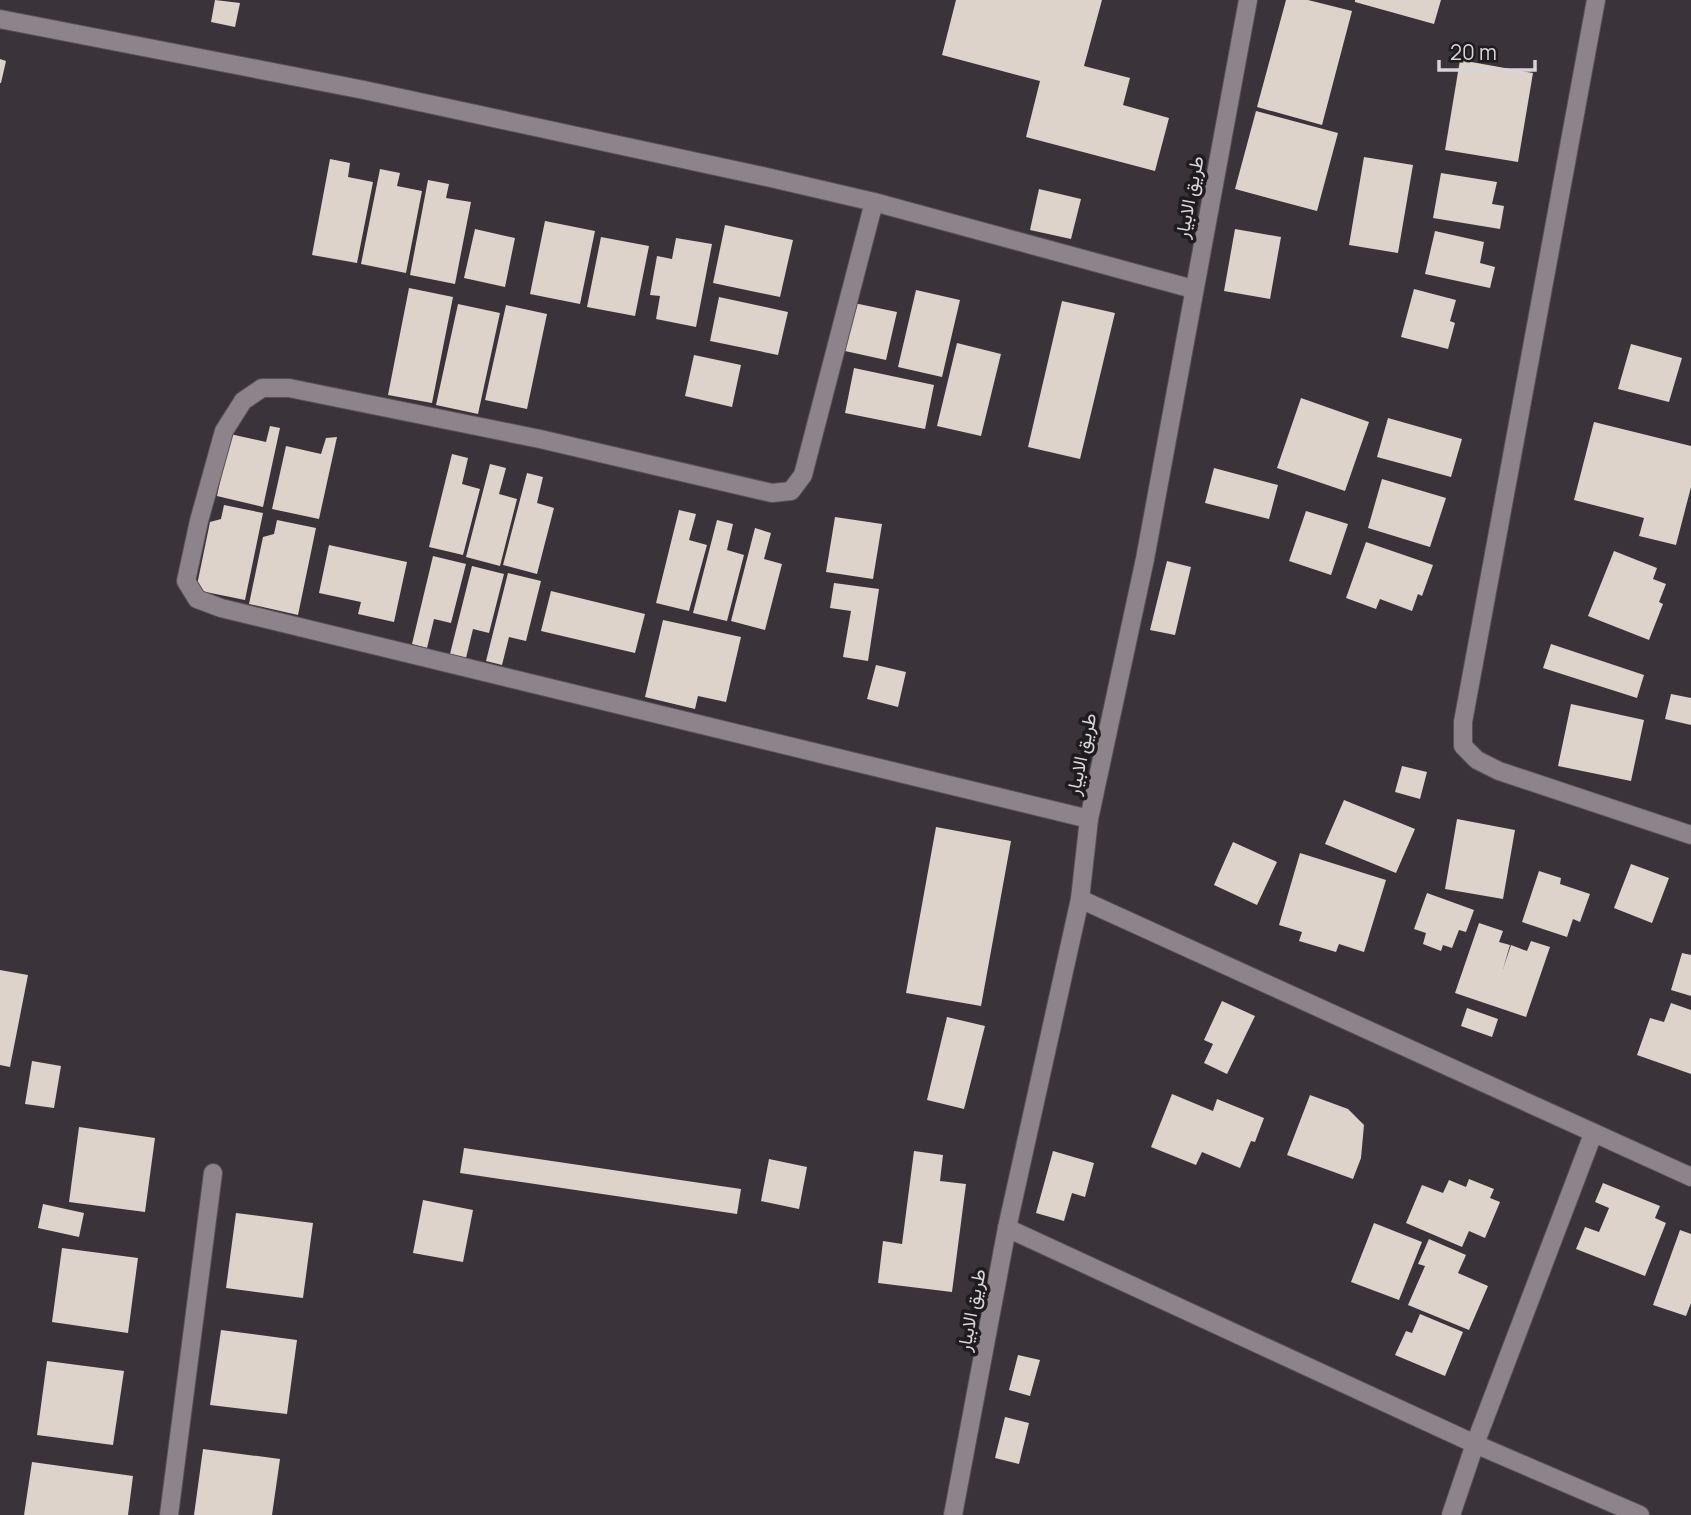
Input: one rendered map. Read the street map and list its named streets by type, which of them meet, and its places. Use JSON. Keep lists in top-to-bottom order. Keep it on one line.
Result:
{"streets":{"street":["طريق الابيار"]},"scale_bar":"20 m"}
